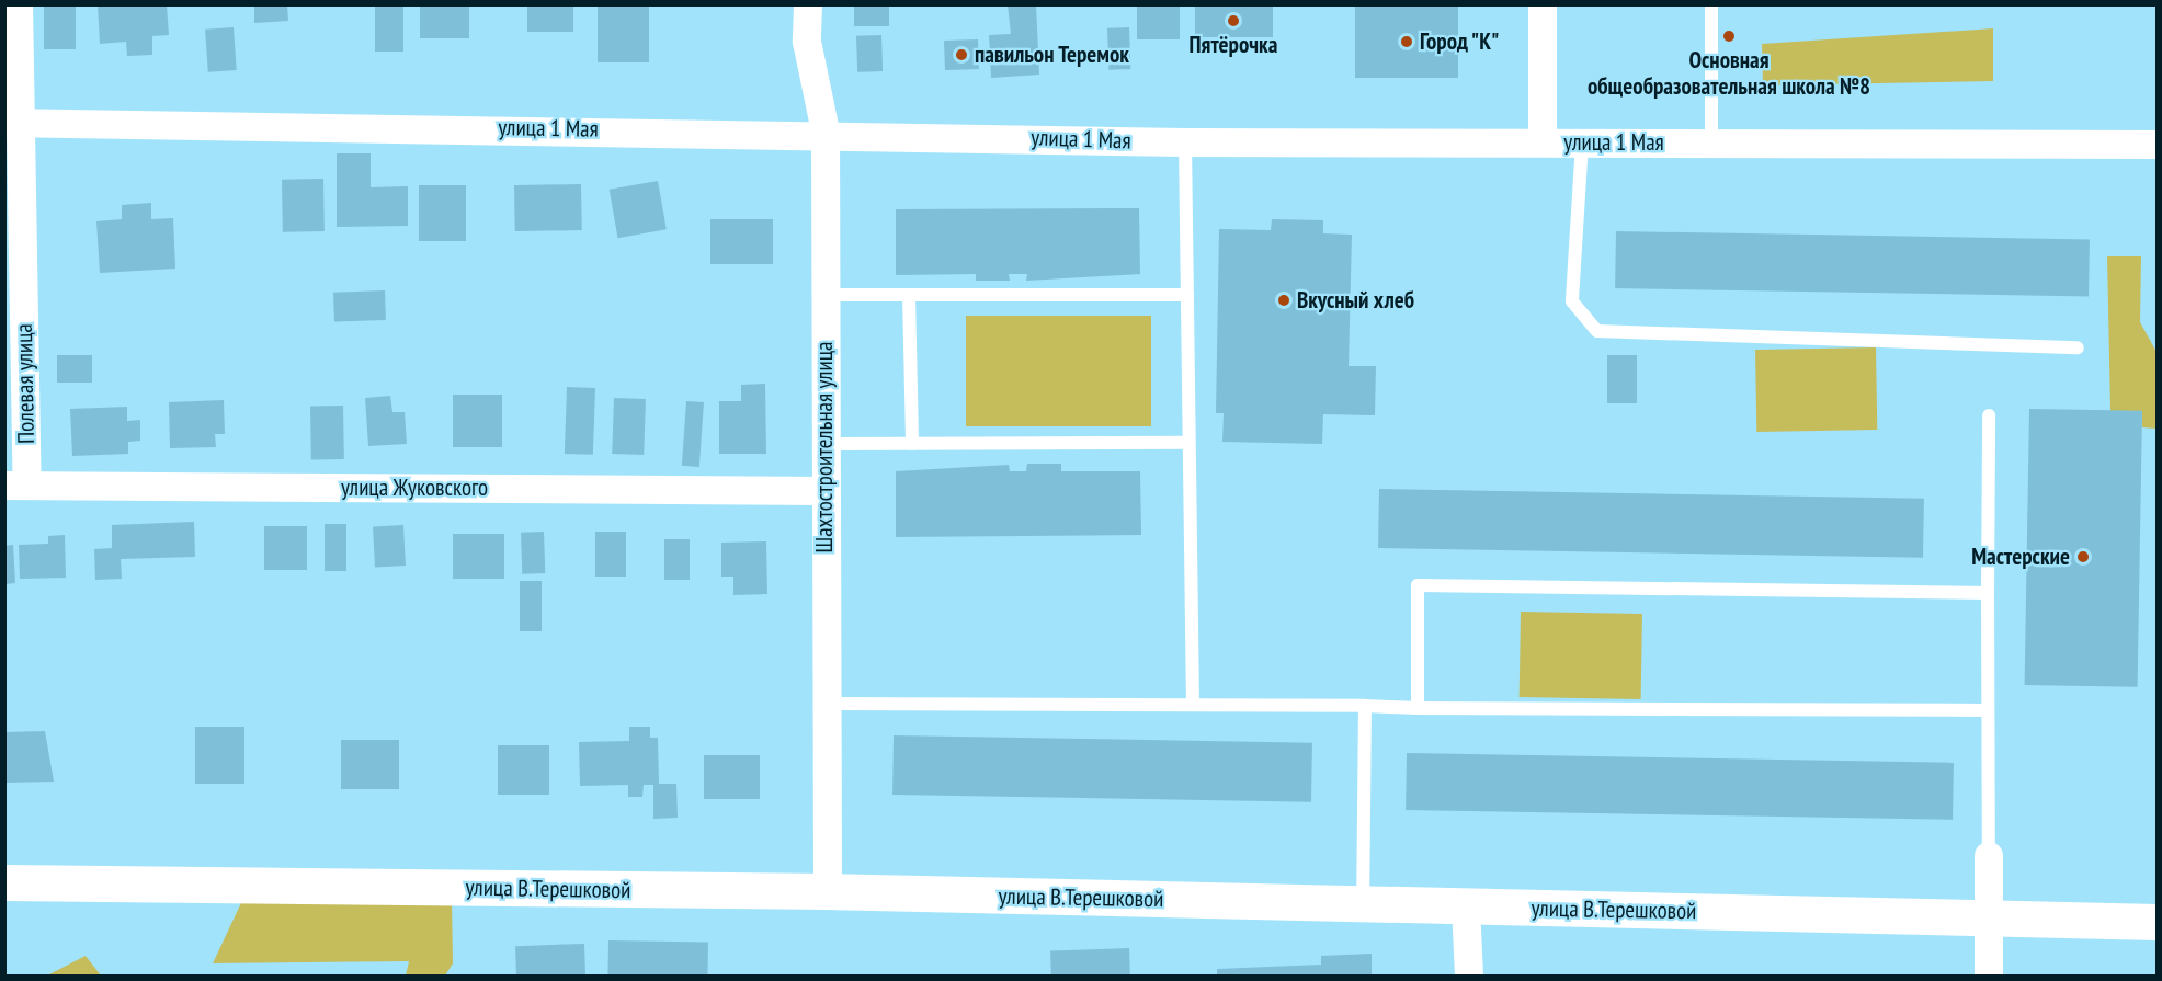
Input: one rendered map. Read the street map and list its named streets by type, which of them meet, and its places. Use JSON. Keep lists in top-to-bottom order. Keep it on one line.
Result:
{"streets":{"main road":["улица В.Терешковой"],"street":["улица 1 Мая","Полевая улица","Шахтостроительная улица","улица Жуковского"]},"crossings":[["улица 1 Мая","Полевая улица"],["улица 1 Мая","Шахтостроительная улица"],["Полевая улица","улица Жуковского"],["Шахтостроительная улица","улица Жуковского"],["Шахтостроительная улица","улица В.Терешковой"]],"places":["Пятёрочка","Основная общеобразовательная школа №8","Город \"К\"","павильон Теремок","Вкусный хлеб","Мастерские"]}
